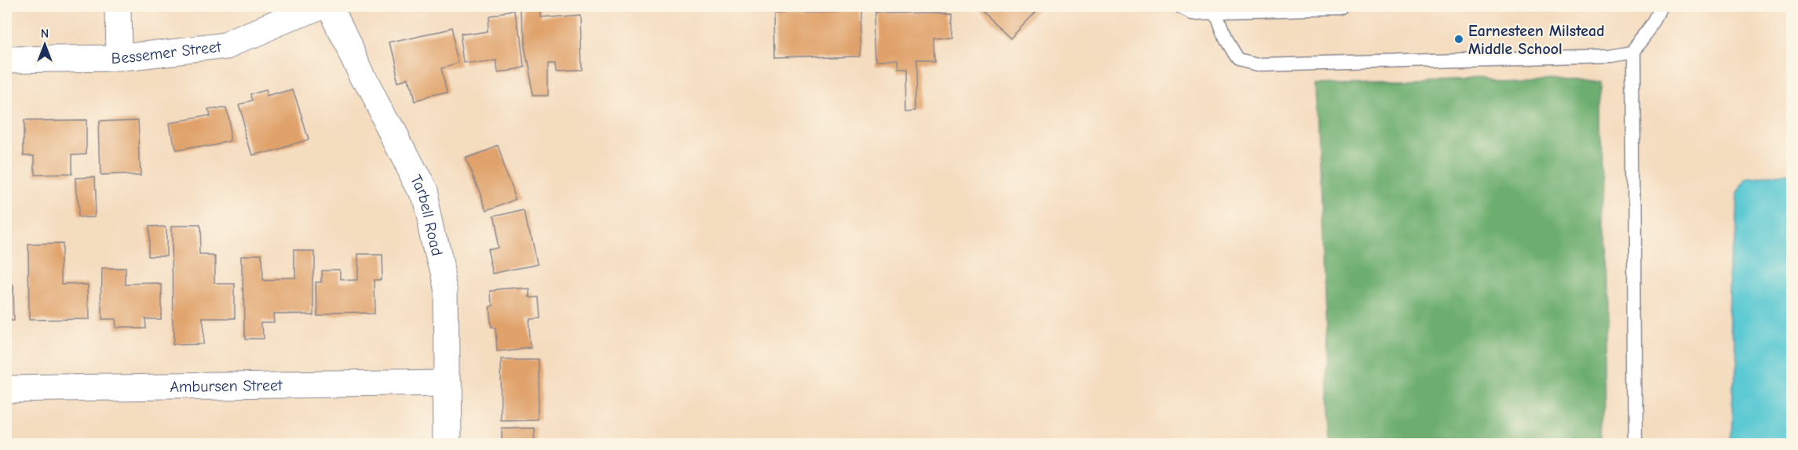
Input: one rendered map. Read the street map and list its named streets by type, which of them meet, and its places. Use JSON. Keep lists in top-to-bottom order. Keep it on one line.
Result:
{"streets":{"street":["Bessemer Street","Tarbell Road","Ambursen Street"]},"crossings":[["Tarbell Road","Ambursen Street"]],"places":["Earnesteen Milstead Middle School"],"north":"top"}
